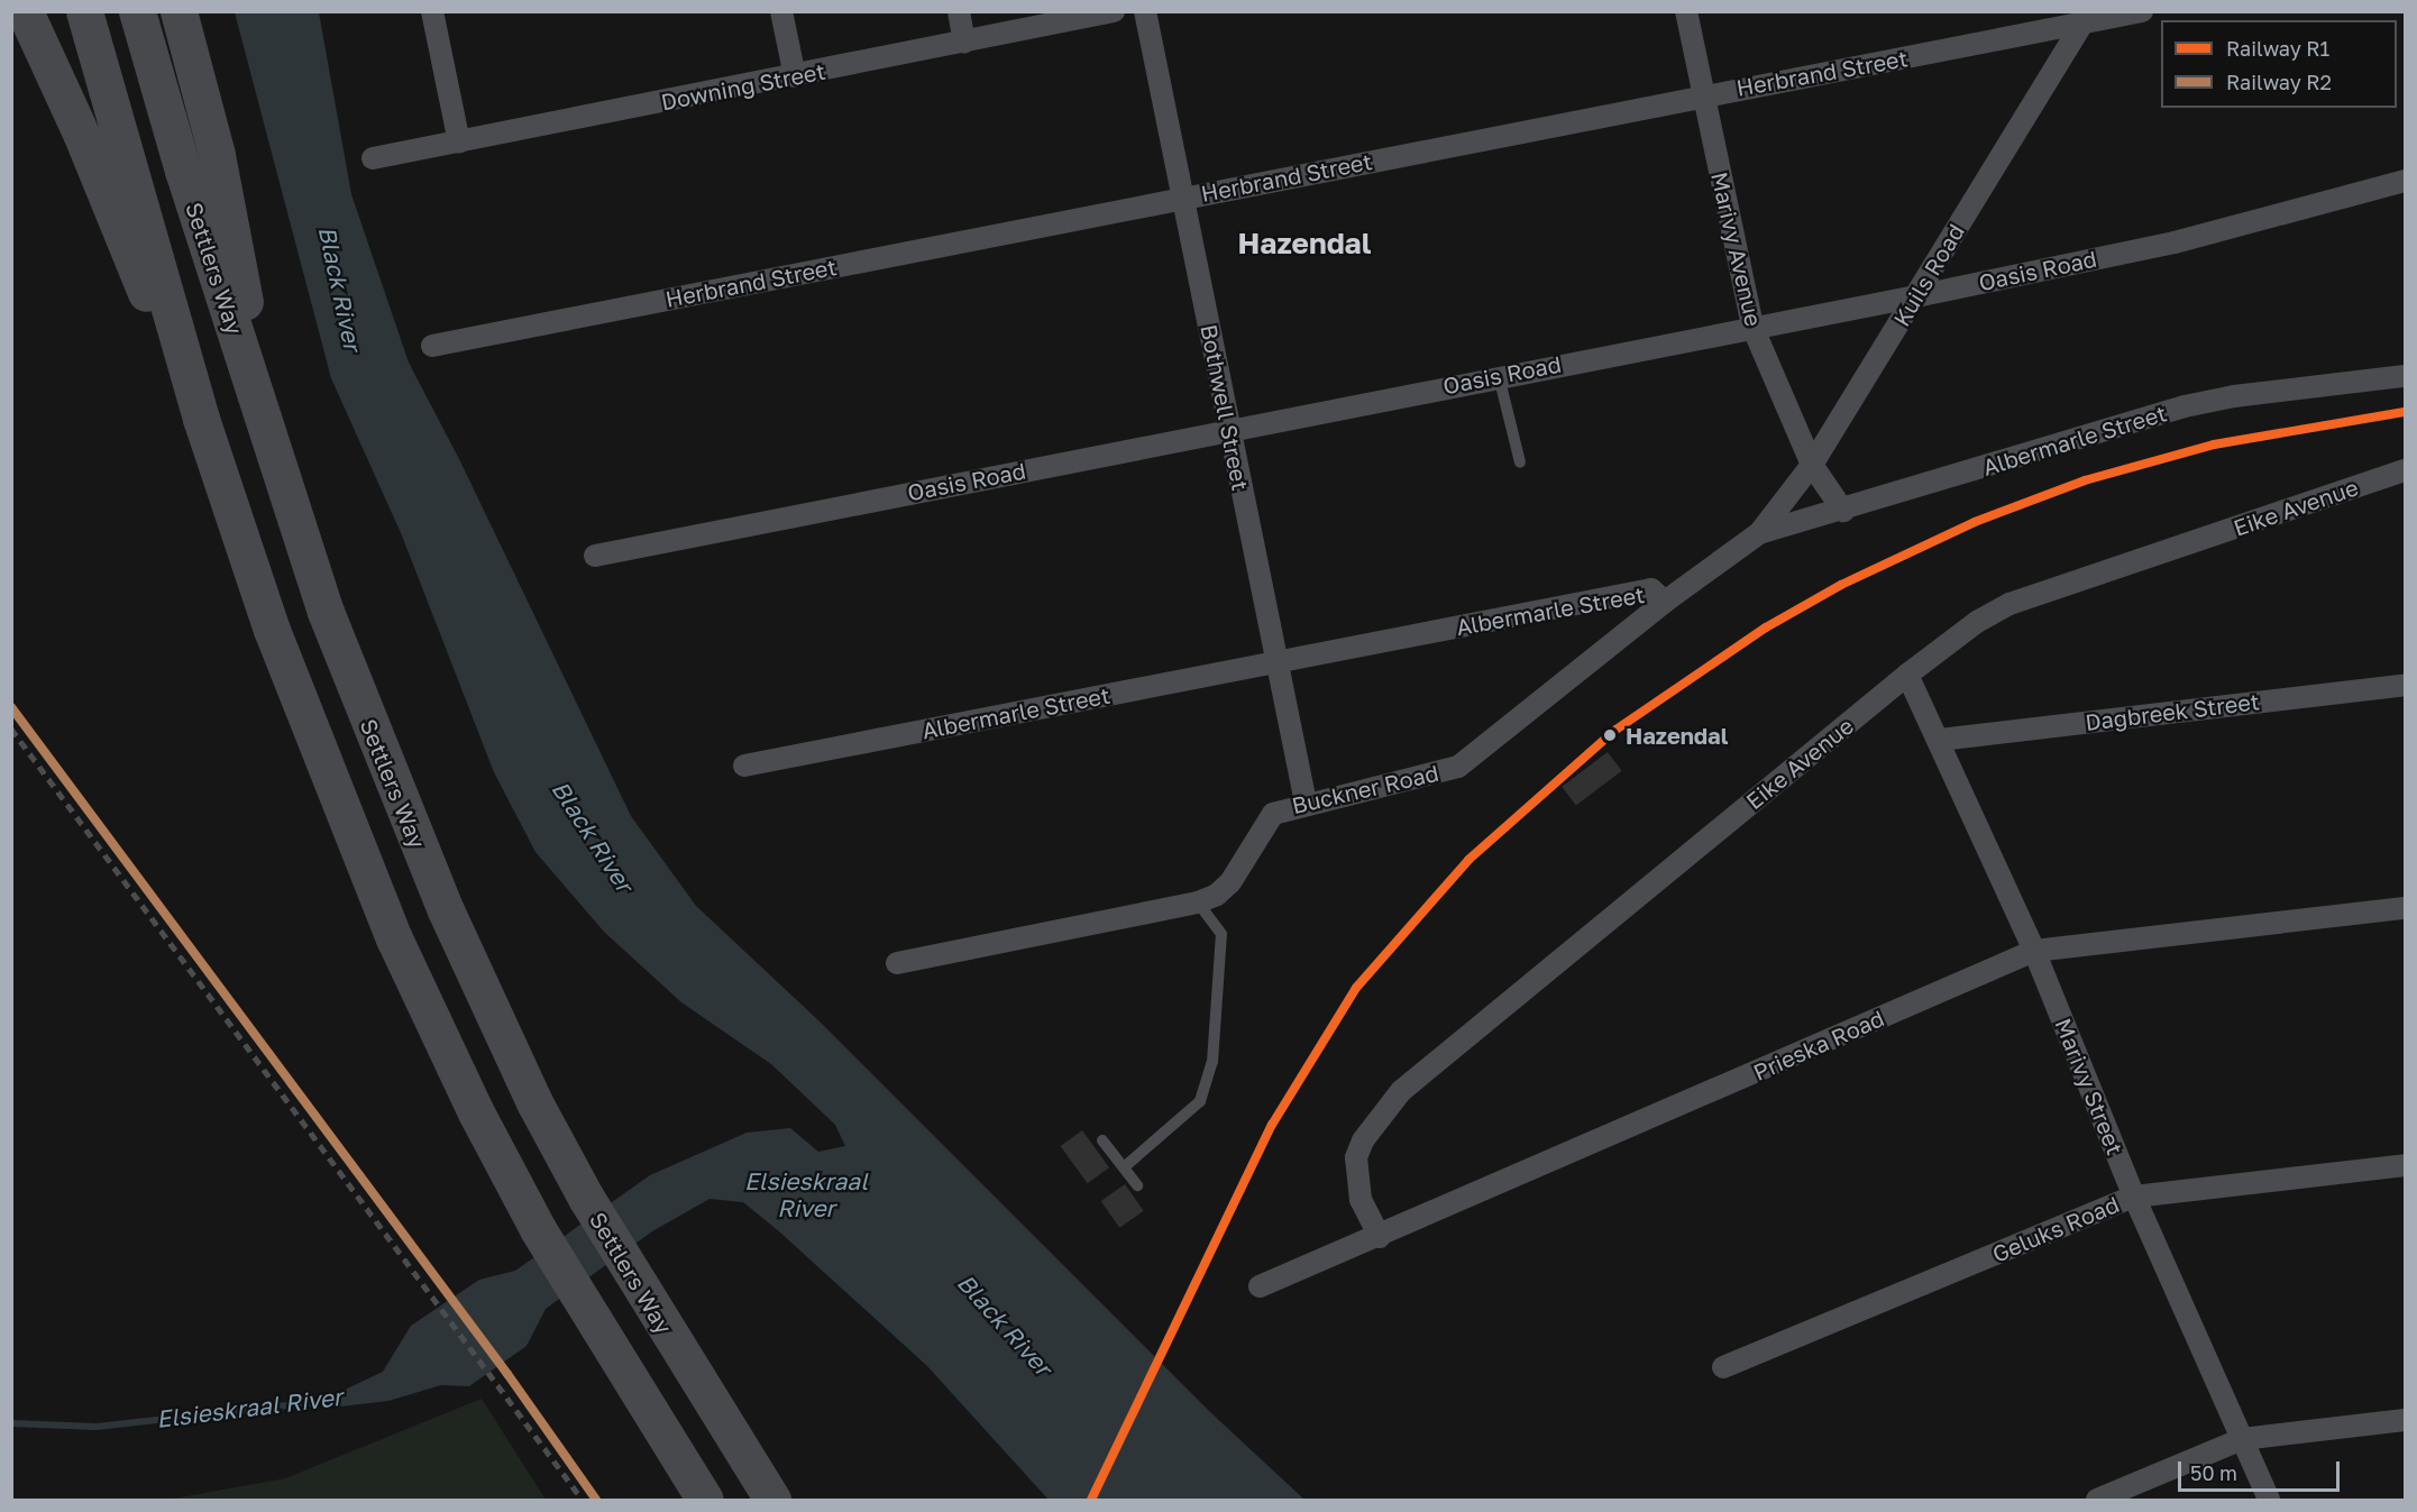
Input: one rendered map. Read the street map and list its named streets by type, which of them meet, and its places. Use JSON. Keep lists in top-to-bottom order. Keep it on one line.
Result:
{"streets":{"highway":["Settlers Way"],"street":["Herbrand Street","Downing Street","Marivy Avenue","Oasis Road","Kuils Road","Bothwell Street","Albermarle Street","Eike Avenue","Dagbreek Street","Buckner Road","Prieska Road","Marivy Street","Geluks Road"]},"crossings":[["Herbrand Street","Marivy Avenue"],["Herbrand Street","Kuils Road"],["Herbrand Street","Bothwell Street"],["Marivy Avenue","Oasis Road"],["Marivy Avenue","Kuils Road"],["Marivy Avenue","Albermarle Street"],["Oasis Road","Kuils Road"],["Oasis Road","Bothwell Street"],["Kuils Road","Albermarle Street"],["Bothwell Street","Albermarle Street"],["Bothwell Street","Buckner Road"],["Albermarle Street","Buckner Road"],["Eike Avenue","Prieska Road"],["Eike Avenue","Marivy Street"],["Dagbreek Street","Marivy Street"],["Prieska Road","Marivy Street"],["Marivy Street","Geluks Road"]],"districts":["Hazendal"],"water":["Black River","Elsieskraal River"],"places":["Hazendal"],"lines":["rail line R1","rail line R2"],"legend":["Railway R1","Railway R2"],"scale_bar":"50 m"}
